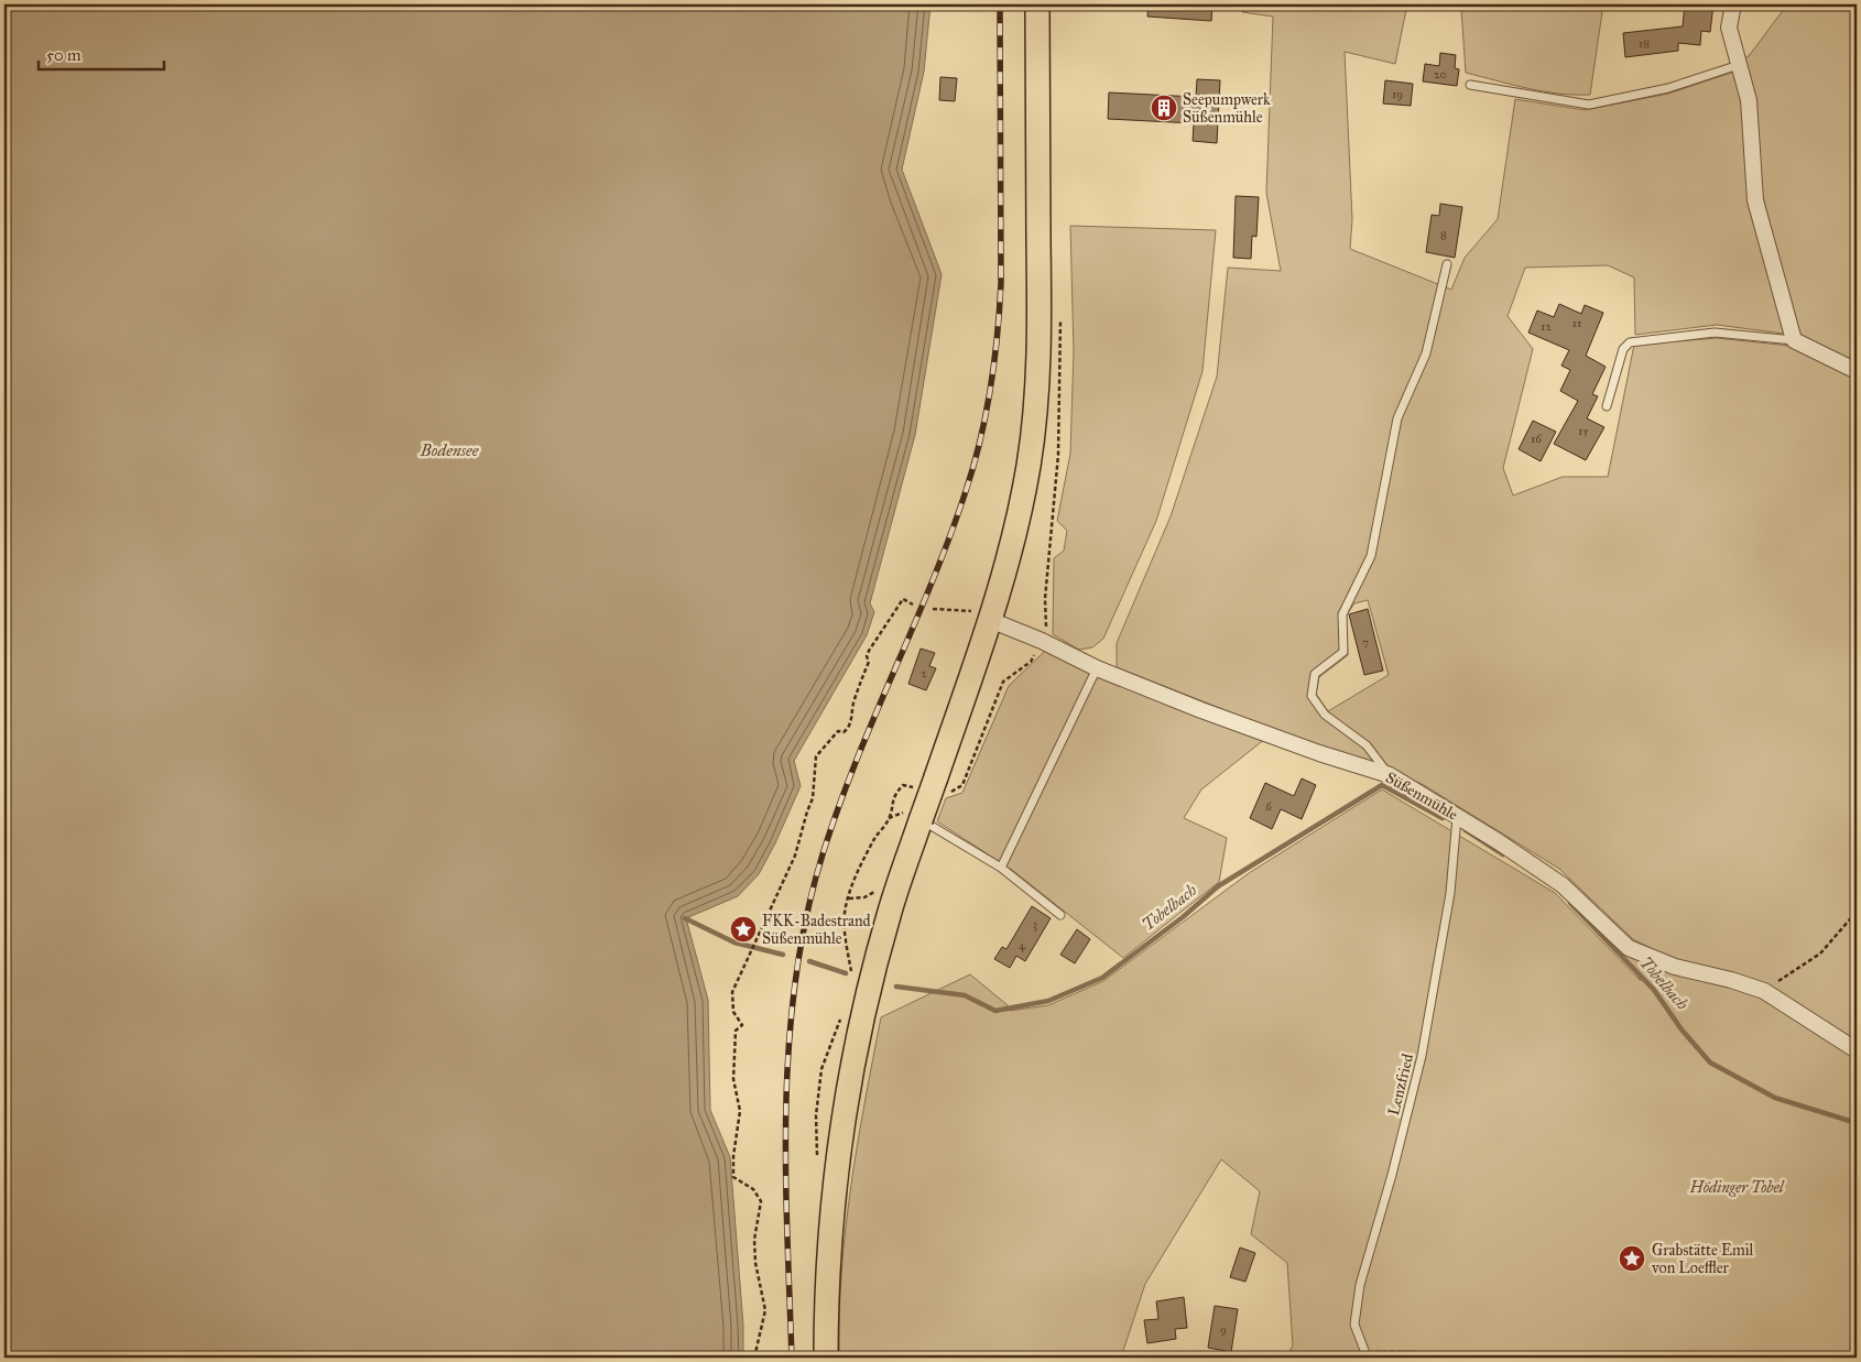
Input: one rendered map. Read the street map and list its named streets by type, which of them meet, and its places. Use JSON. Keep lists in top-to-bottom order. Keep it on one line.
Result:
{"streets":{"street":["Süßenmühle"],"lane":["Lenzfried"]},"crossings":[["Süßenmühle","Lenzfried"]],"water":["Bodensee","Tobelbach"],"parks":["Hödinger Tobel"],"places":{"building":["Seepumpwerk Süßenmühle"],"place":["FKK-Badestrand Süßenmühle","Grabstätte Emil von Loeffler"]},"house_numbers":["18","20","19","8","11","12","15","16","7","2","6","3","4","9"],"scale_bar":"50 m"}
